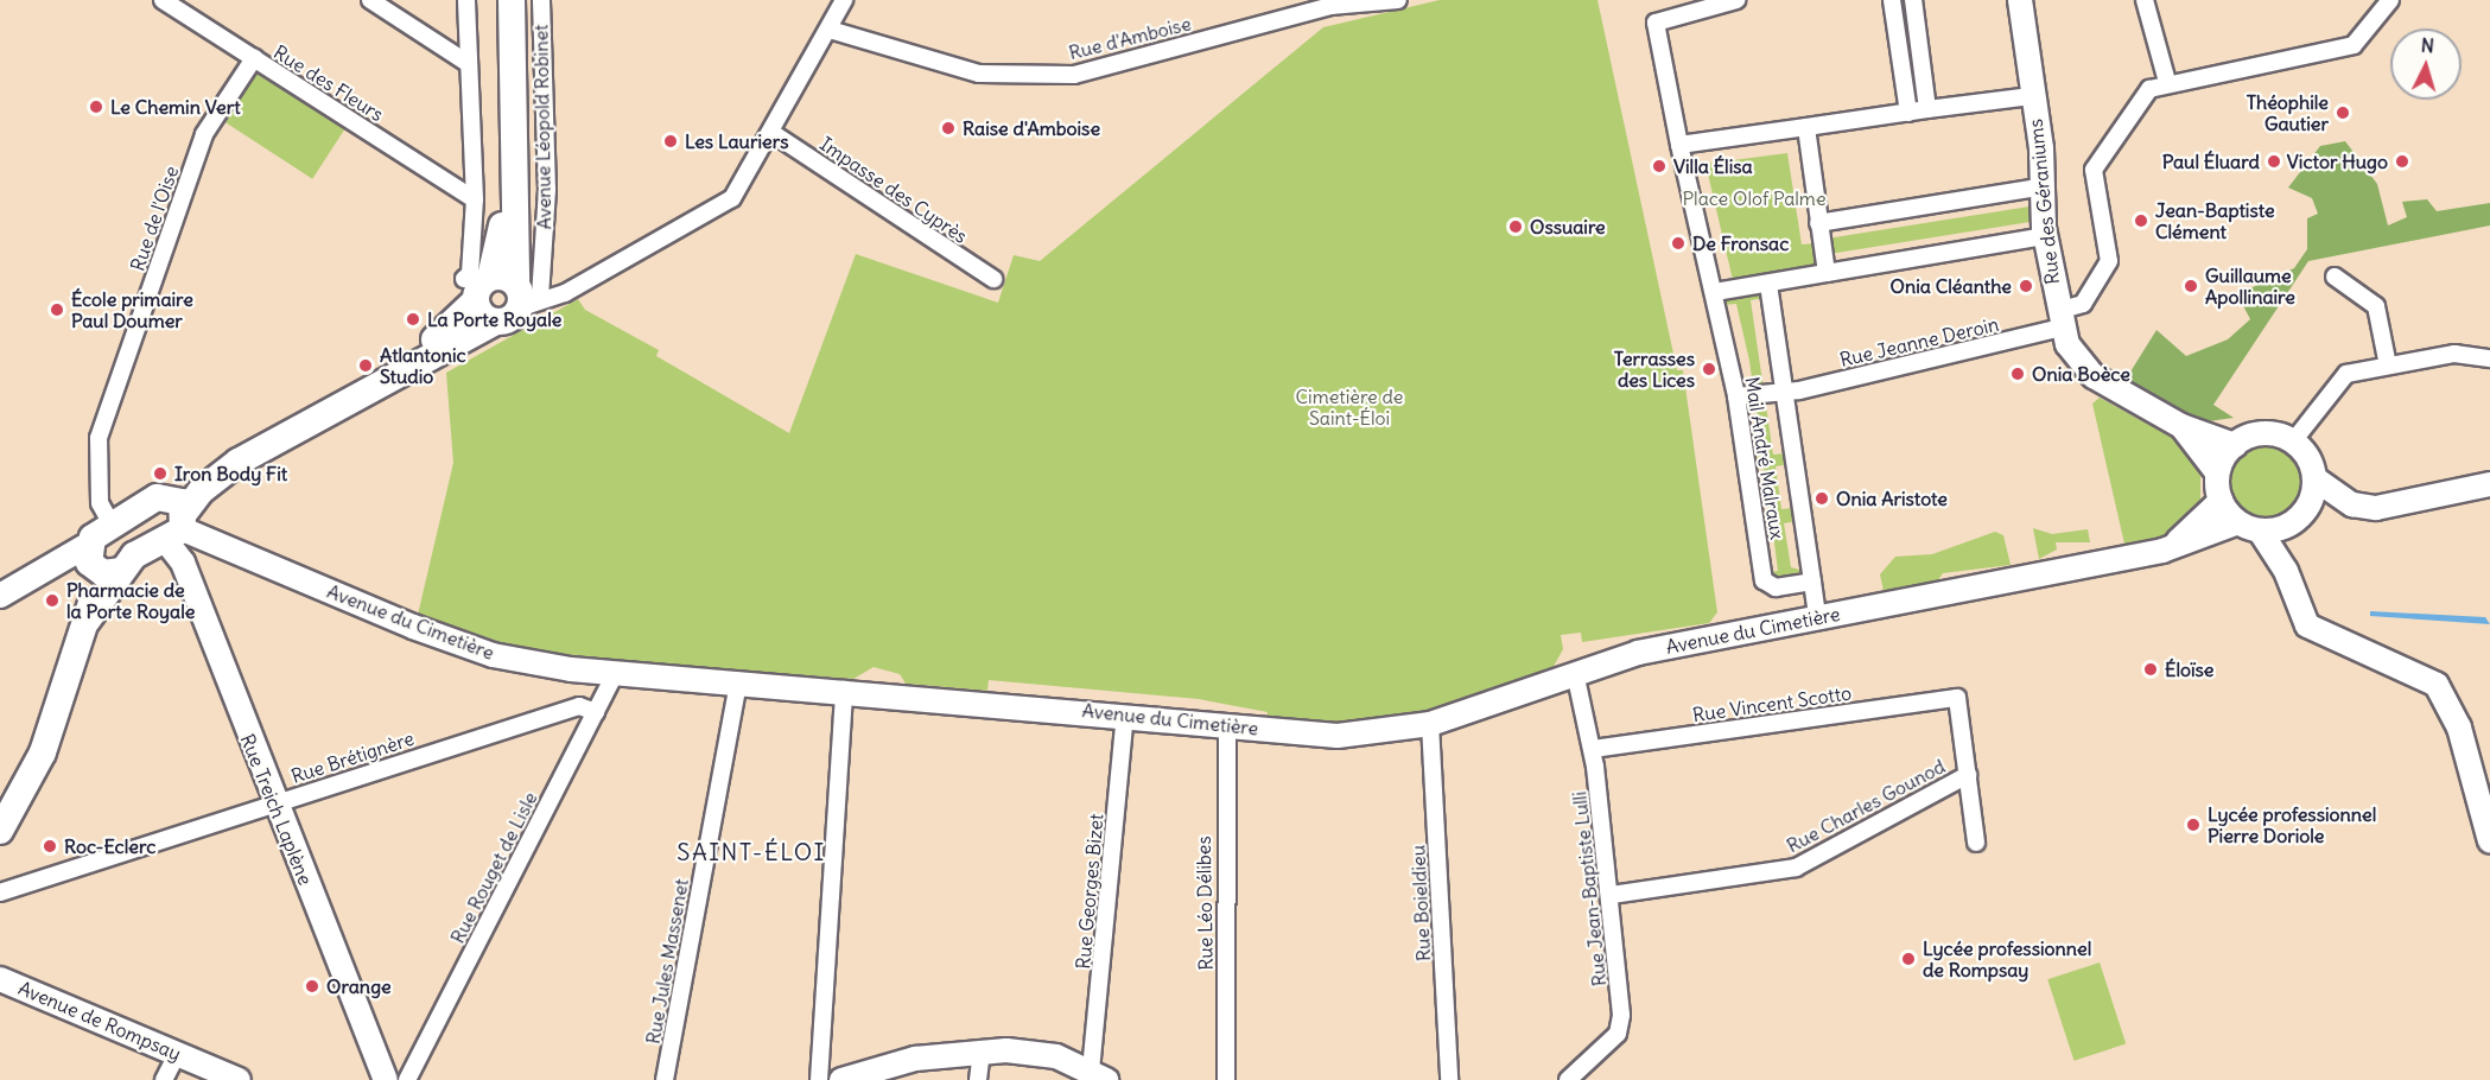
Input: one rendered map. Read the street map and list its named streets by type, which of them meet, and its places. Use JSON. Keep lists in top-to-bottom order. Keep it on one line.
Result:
{"streets":{"main road":["Avenue Léopold Robinet"],"street":["Rue d'Amboise","Rue des Fleurs","Impasse des Cyprès","Rue des Géraniums","Rue de l'Oise","Rue Jeanne Deroin","Mail André Malraux","Avenue du Cimetière","Rue Vincent Scotto","Rue Brétignère","Rue Charles Gounod","Rue Treich Laplène","Rue Rouget de Lisle","Rue Jean-Baptiste Lulli","Rue Georges Bizet","Rue Léo Délibes","Rue Boieldieu","Rue Jules Massenet","Avenue de Rompsay"]},"crossings":[["Rue des Fleurs","Rue de l'Oise"],["Rue des Géraniums","Rue Jeanne Deroin"],["Rue des Géraniums","Avenue du Cimetière"],["Rue Jeanne Deroin","Mail André Malraux"],["Mail André Malraux","Avenue du Cimetière"],["Avenue du Cimetière","Rue Treich Laplène"],["Avenue du Cimetière","Rue Rouget de Lisle"],["Avenue du Cimetière","Rue Jean-Baptiste Lulli"],["Avenue du Cimetière","Rue Georges Bizet"],["Avenue du Cimetière","Rue Léo Délibes"],["Avenue du Cimetière","Rue Boieldieu"],["Avenue du Cimetière","Rue Jules Massenet"],["Rue Vincent Scotto","Rue Charles Gounod"],["Rue Vincent Scotto","Rue Jean-Baptiste Lulli"],["Rue Brétignère","Rue Treich Laplène"],["Rue Brétignère","Rue Rouget de Lisle"],["Rue Charles Gounod","Rue Jean-Baptiste Lulli"]],"districts":["SAINT-ÉLOI"],"parks":["Place Olof Palme","Cimetière de Saint-Éloi"],"places":["Le Chemin Vert","Théophile Gautier","Raise d'Amboise","Les Lauriers","Paul Éluard","Victor Hugo","Villa Élisa","Jean-Baptiste Clément","Ossuaire","De Fronsac","Onia Cléanthe","Guillaume Apollinaire","École primaire Paul Doumer","La Porte Royale","Atlantonic Studio","Terrasses des Lices","Onia Boèce","Iron Body Fit","Onia Aristote","Pharmacie de la Porte Royale","Éloïse","Lycée professionnel Pierre Doriole","Roc-Eclerc","Lycée professionnel de Rompsay","Orange"],"north":"top"}
